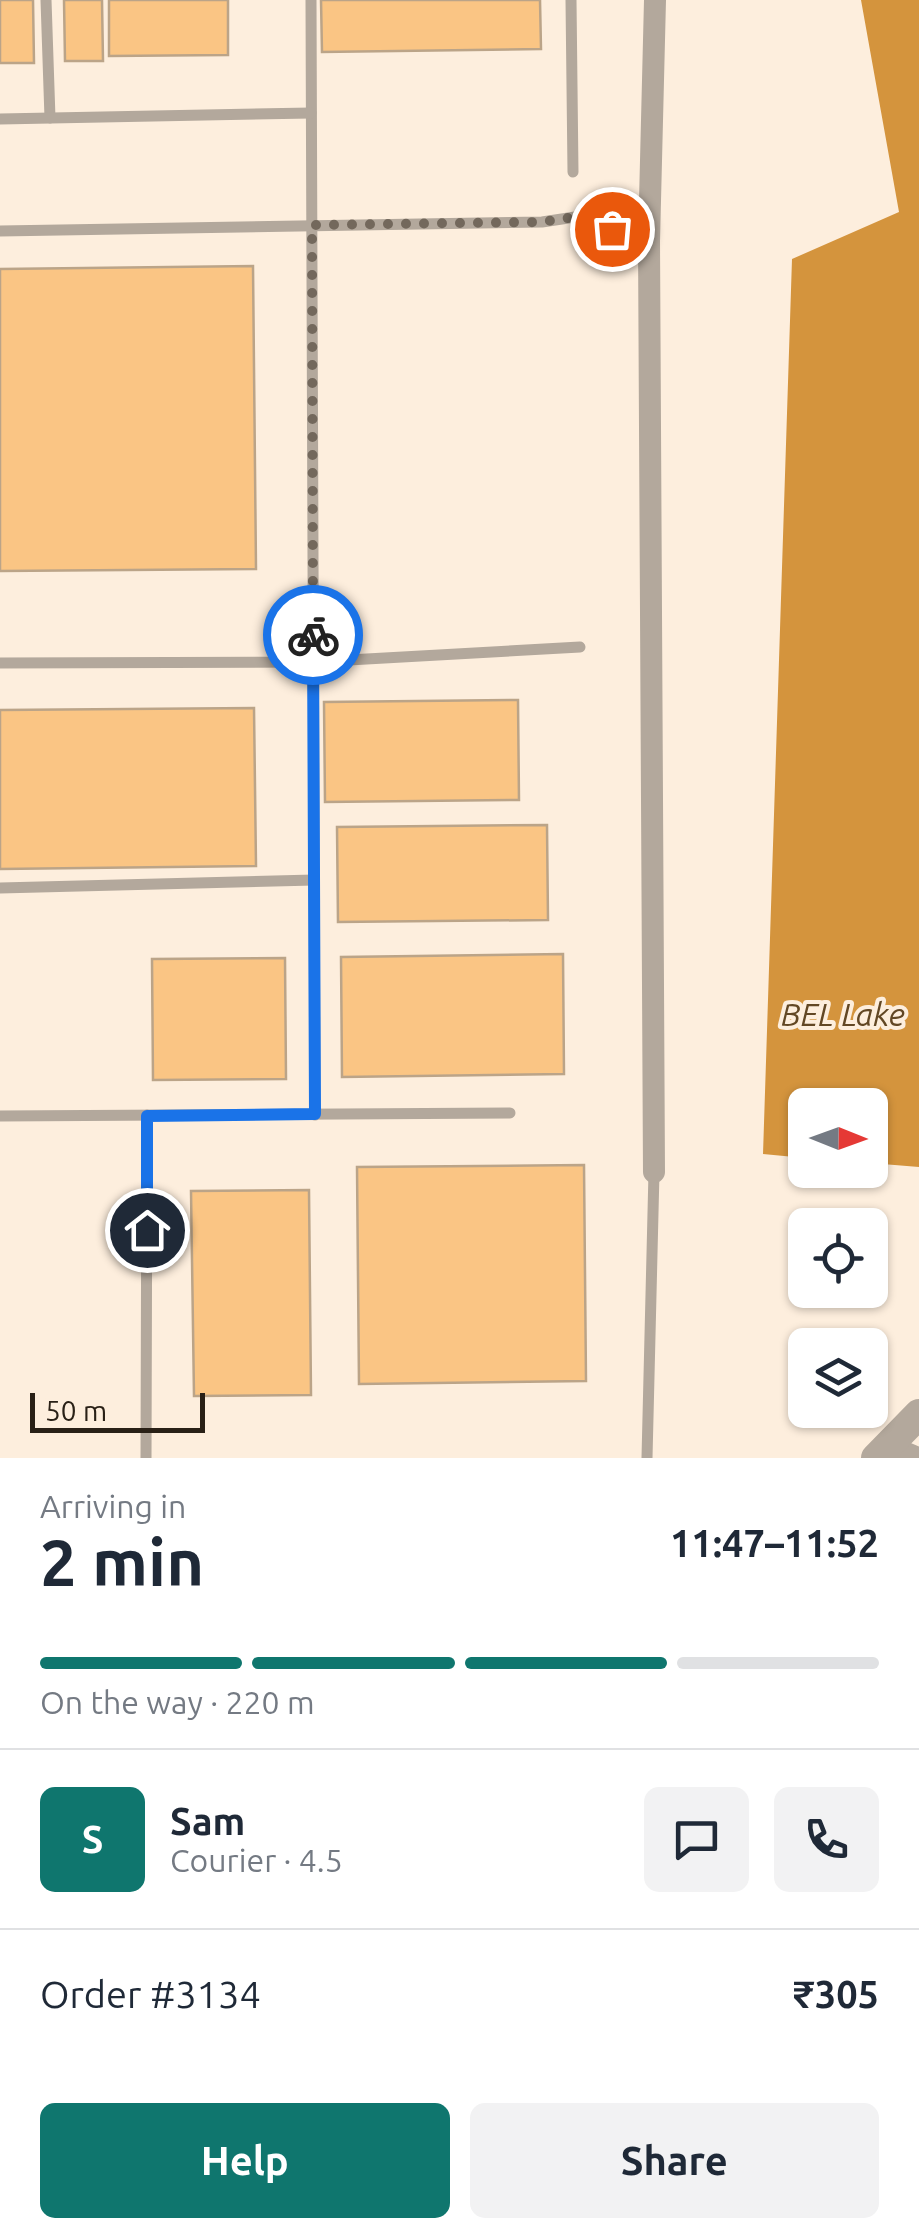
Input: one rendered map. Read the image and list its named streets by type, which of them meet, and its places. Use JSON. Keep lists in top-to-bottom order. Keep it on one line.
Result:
{"water":["BEL Lake"],"scale_bar":"50 m","north":"right","page":{"scale":"50 m","heading":["2 min","Arriving in","11:47–11:52"],"panel":["Sam","Courier · 4.5","Order #3134","₹305"],"bar":"On the way · 220 m","round":"S","buttons":["Help","Share"]}}
